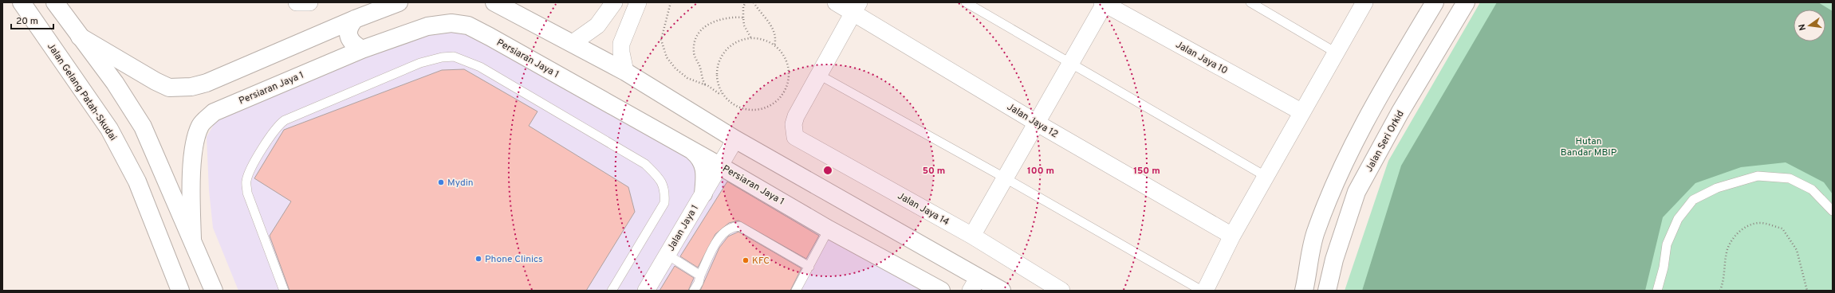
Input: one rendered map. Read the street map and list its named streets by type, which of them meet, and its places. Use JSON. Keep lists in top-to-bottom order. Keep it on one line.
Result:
{"streets":{"main road":["Persiaran Jaya 1","Jalan Gelang Patah-Skudai","Jalan Seri Orkid"],"street":["Jalan Jaya 10","Jalan Jaya 12","Jalan Jaya 14","Jalan Jaya 1"]},"crossings":[["Persiaran Jaya 1","Jalan Jaya 1"]],"parks":["Hutan Bandar MBIP"],"places":["Mydin","Phone Clinics","KFC"],"scale_bar":"20 m","north":"left","rings":["50 m","100 m","150 m"]}
